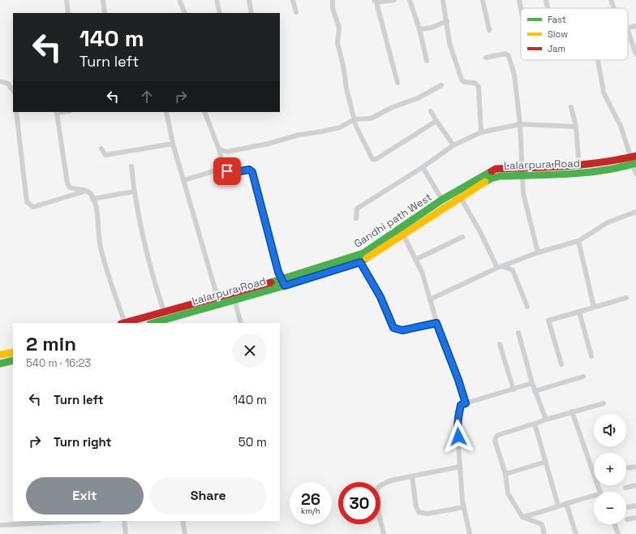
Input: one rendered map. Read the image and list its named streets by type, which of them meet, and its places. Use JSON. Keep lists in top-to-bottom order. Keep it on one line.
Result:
{"streets":{"street":["Lalarpura Road","Gandhi path West"]},"crossings":[["Lalarpura Road","Gandhi path West"]],"legend":["Fast","Slow","Jam"],"page":{"turn":["140 m","Turn left"],"heading":["2 min","540 m · 16:23"],"list":[{"name":"Turn left","value":"140 m"},{"name":"Turn right","value":"50 m"}],"map_buttons":["+","−"],"buttons":["Exit","Share"],"speed":"26 km/h","limit":"30"}}
